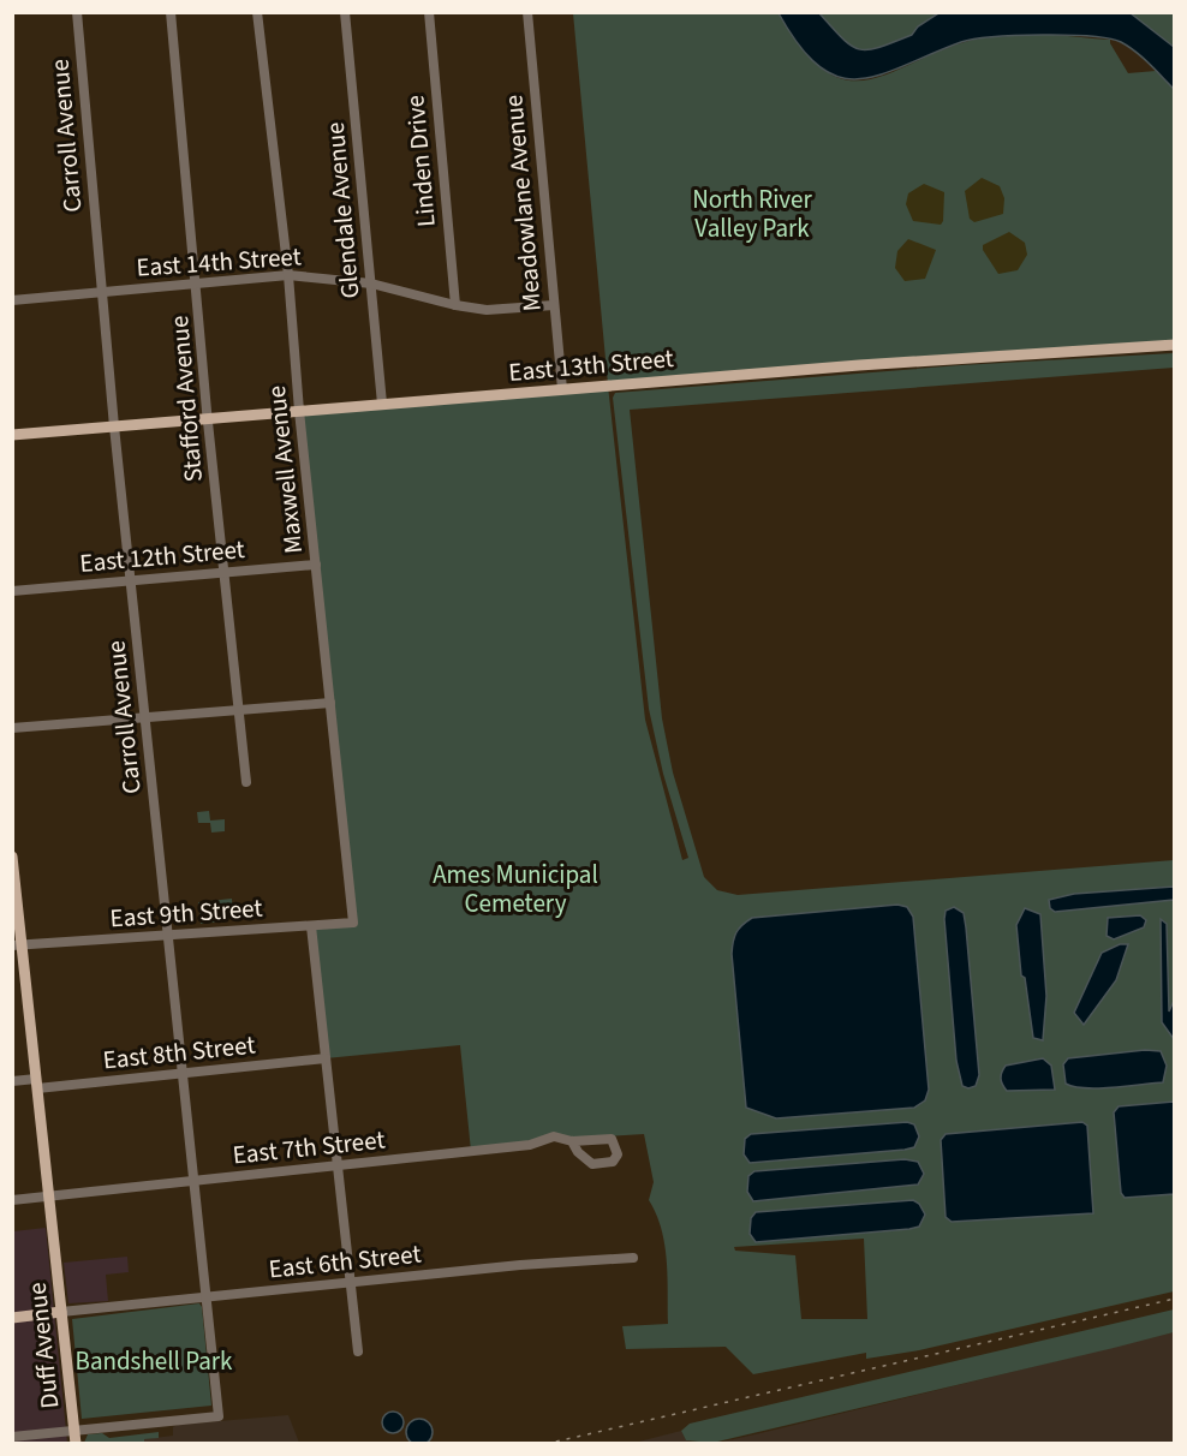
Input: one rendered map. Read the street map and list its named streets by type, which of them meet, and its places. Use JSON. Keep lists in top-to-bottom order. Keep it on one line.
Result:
{"streets":{"main road":["East 13th Street","Duff Avenue"],"street":["Carroll Avenue","Linden Drive","Meadowlane Avenue","Glendale Avenue","East 14th Street","Stafford Avenue","Maxwell Avenue","East 12th Street","East 9th Street","East 8th Street","East 7th Street","East 6th Street"]},"crossings":[["Carroll Avenue","East 14th Street"],["Carroll Avenue","East 13th Street"],["Carroll Avenue","East 12th Street"],["Carroll Avenue","East 9th Street"],["Carroll Avenue","East 8th Street"],["Carroll Avenue","East 7th Street"],["Carroll Avenue","East 6th Street"],["Carroll Avenue","Duff Avenue"],["Linden Drive","East 14th Street"],["Meadowlane Avenue","East 14th Street"],["Meadowlane Avenue","East 13th Street"],["Glendale Avenue","East 14th Street"],["Glendale Avenue","East 13th Street"],["East 14th Street","Stafford Avenue"],["East 14th Street","Maxwell Avenue"],["East 13th Street","Stafford Avenue"],["East 13th Street","Maxwell Avenue"],["Stafford Avenue","East 12th Street"],["Maxwell Avenue","East 12th Street"],["Maxwell Avenue","East 9th Street"],["East 9th Street","Duff Avenue"],["East 8th Street","Duff Avenue"],["East 7th Street","Duff Avenue"],["East 6th Street","Duff Avenue"]],"parks":["North River Valley Park","Ames Municipal Cemetery","Bandshell Park"]}
